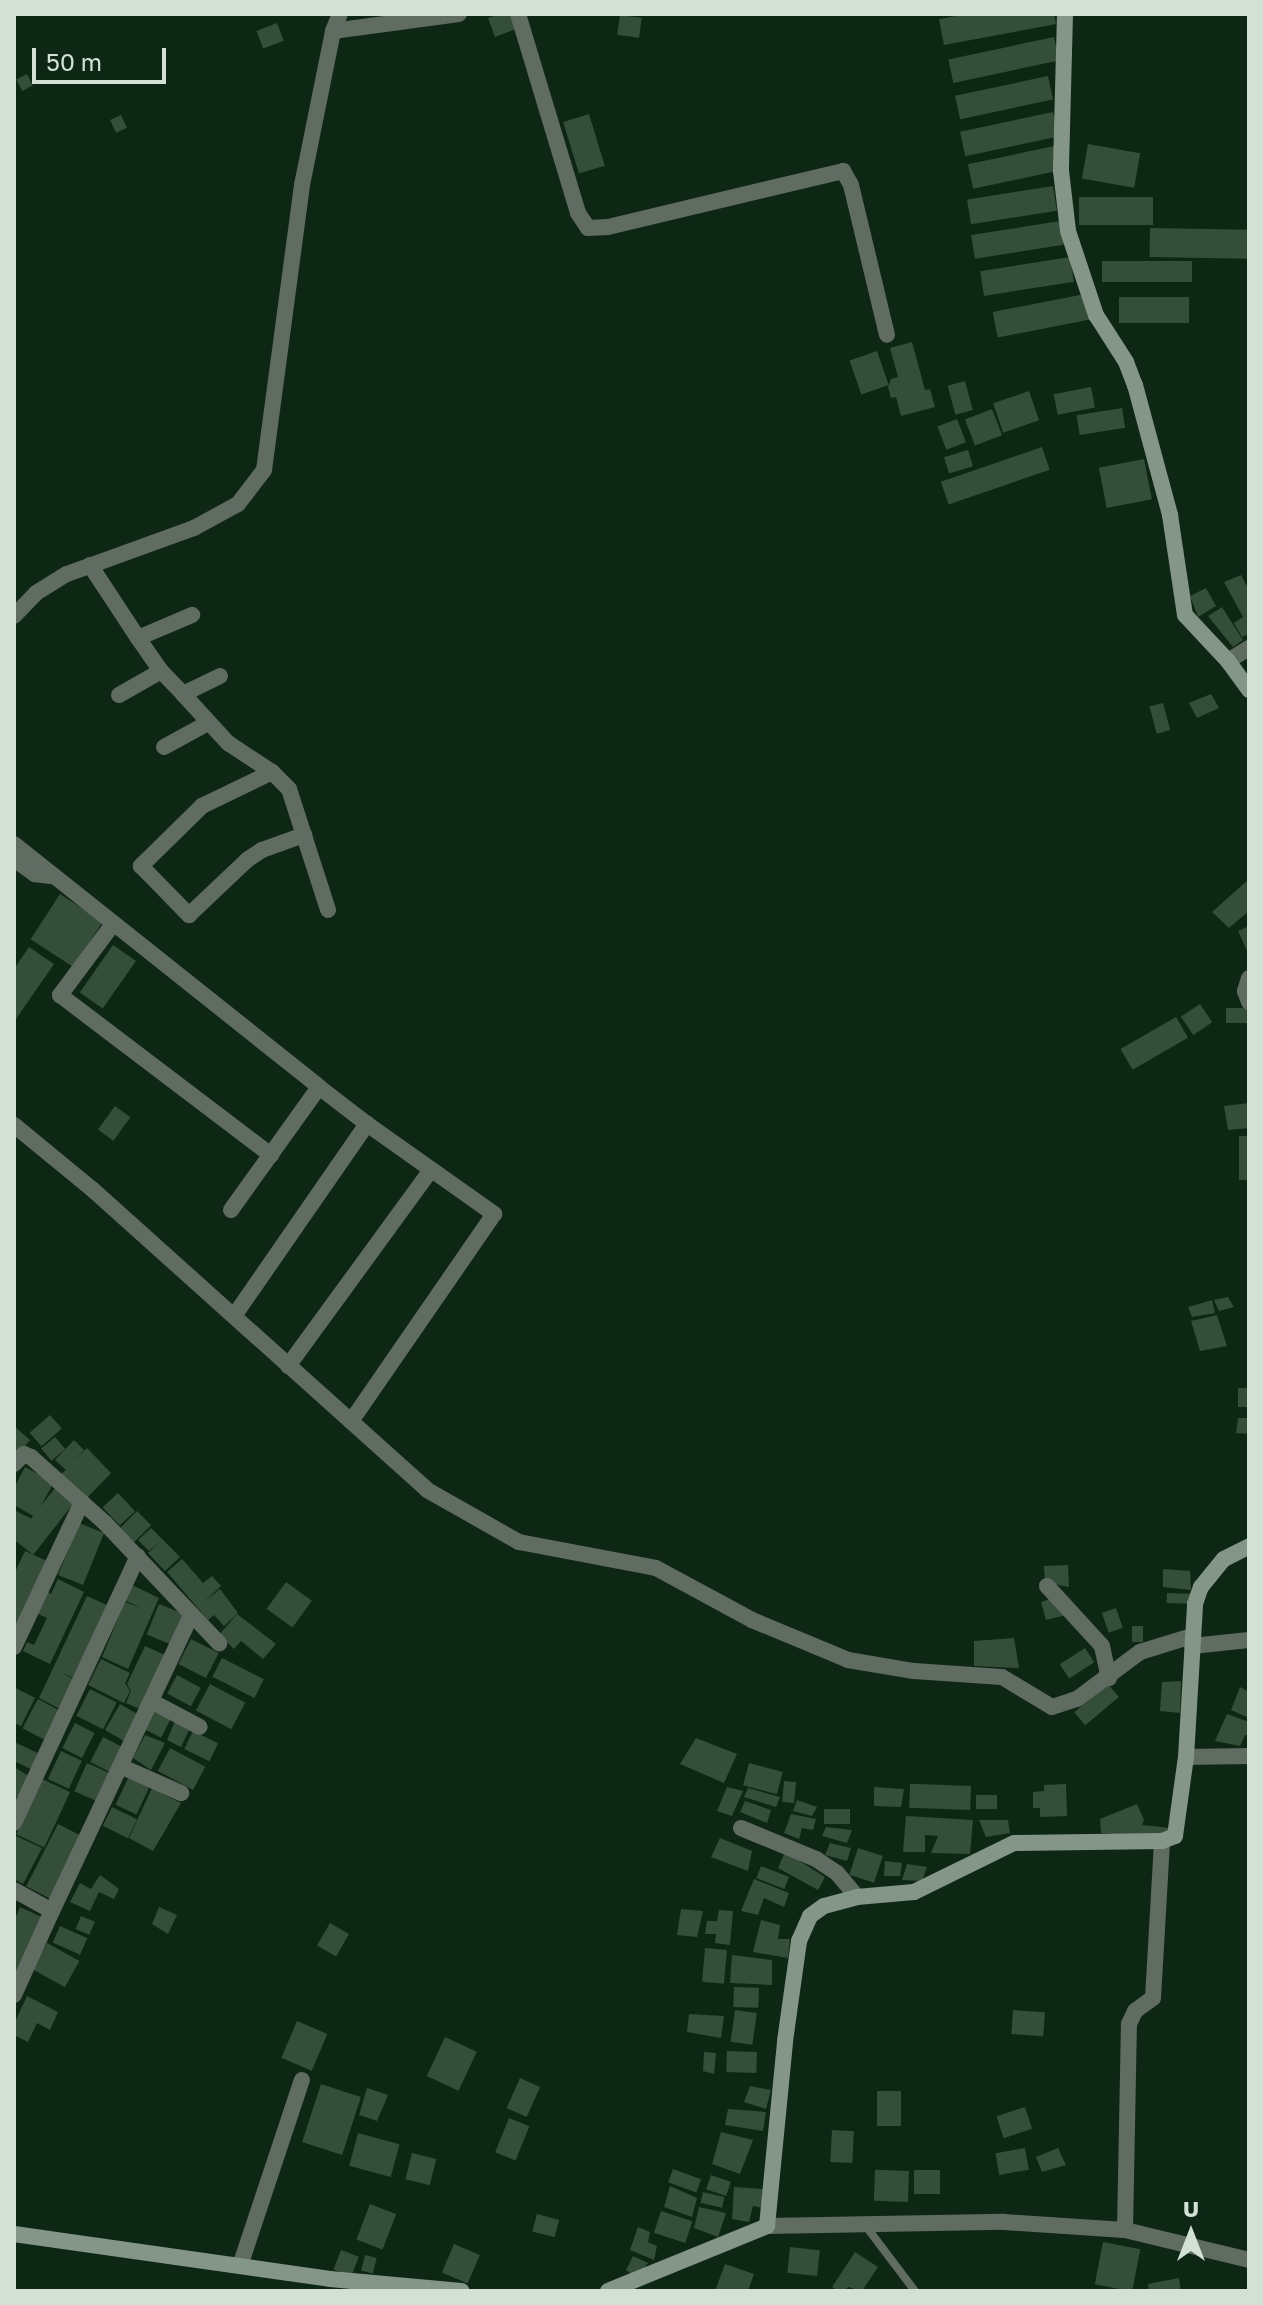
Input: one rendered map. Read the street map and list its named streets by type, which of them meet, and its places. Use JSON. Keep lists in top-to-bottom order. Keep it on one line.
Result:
{"scale_bar":"50 m","north":"top"}
